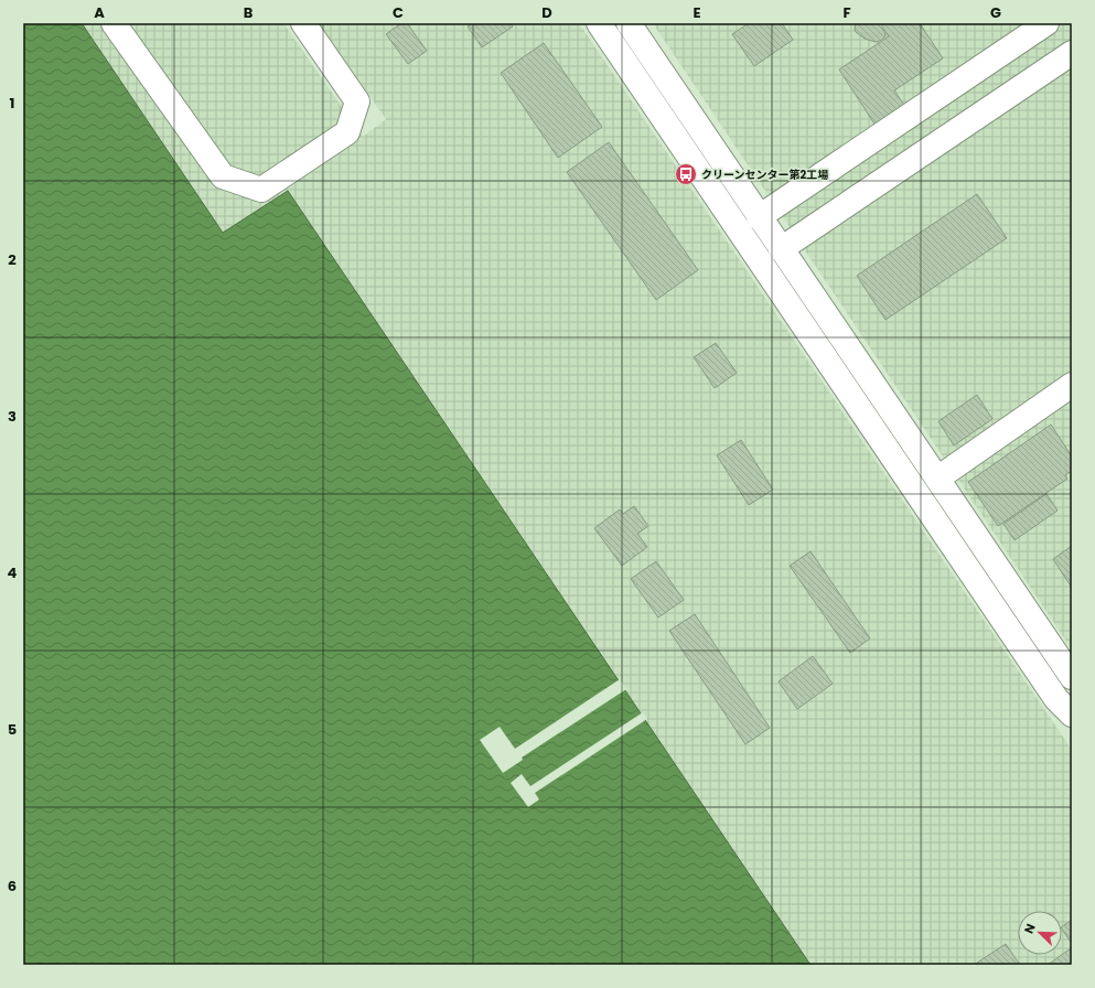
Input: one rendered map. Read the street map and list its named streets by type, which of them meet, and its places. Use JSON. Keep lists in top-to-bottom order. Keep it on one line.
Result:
{"places":{"bus stop":["クリーンセンター第2工場"]},"north":"top left","grid":{"columns":["A","B","C","D","E","F","G"],"rows":["1","2","3","4","5","6"]}}
